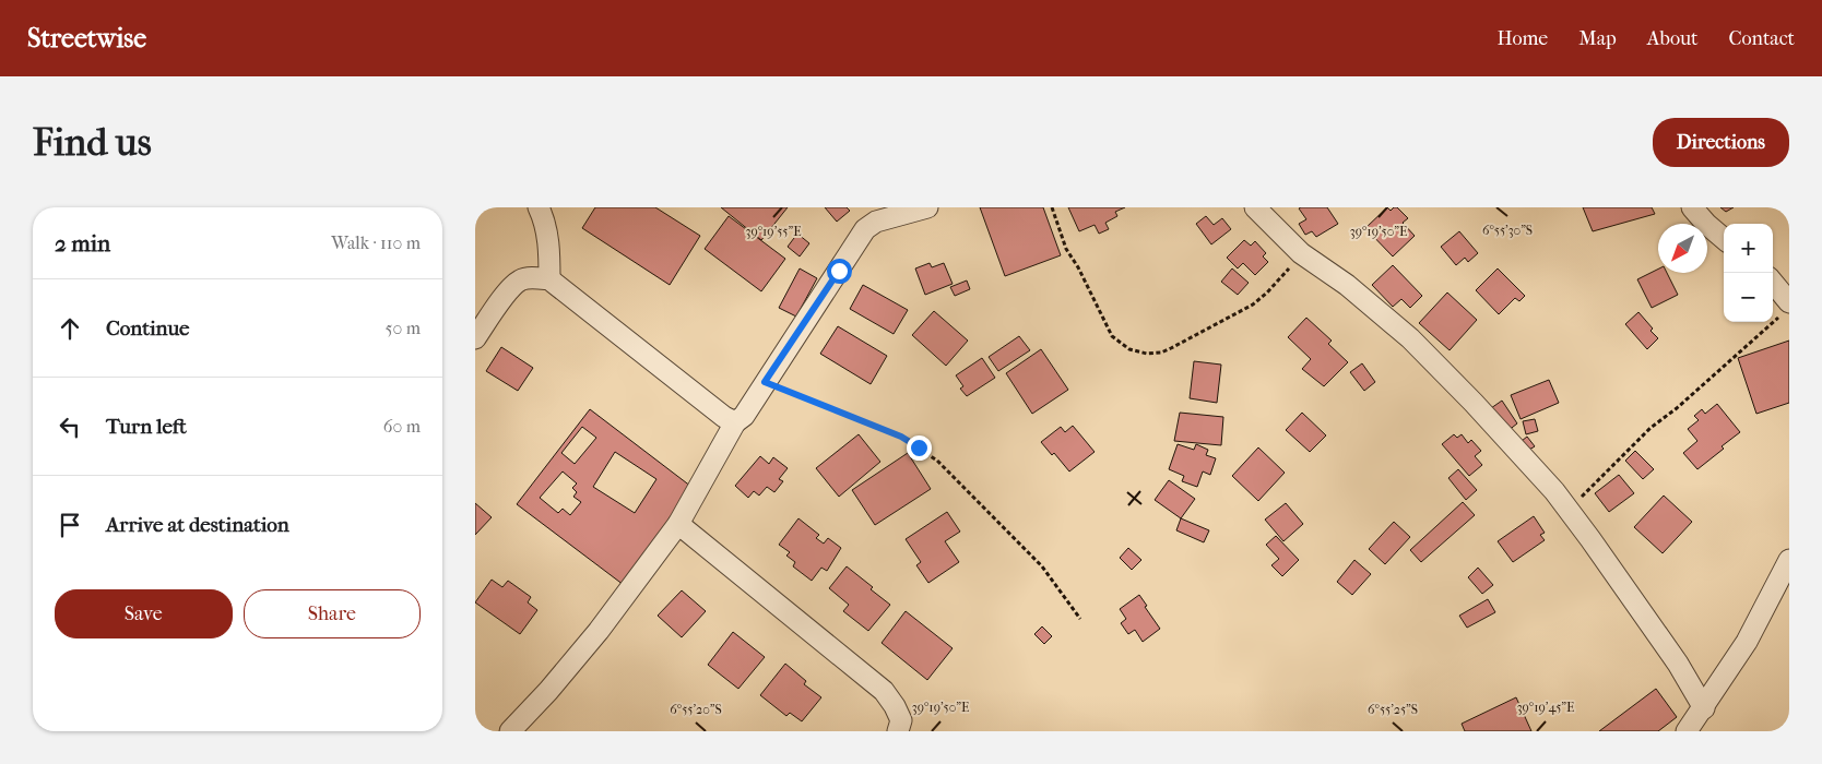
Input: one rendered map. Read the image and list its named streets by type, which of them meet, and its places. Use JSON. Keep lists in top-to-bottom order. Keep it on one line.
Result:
{"north":"bottom left","page":{"header":"Streetwise","nav":["Home","Map","About","Contact"],"buttons":["Directions",["Save","Share"]],"title":"Find us","heading":["2 min","Walk · 110 m"],"map_buttons":["+","−"],"list":[["Continue","50 m"],["Turn left","60 m"],"Arrive at destination"]},"coordinates":["6°55'30\"S","39°19'55\"E","39°19'50\"E","39°19'45\"E","6°55'20\"S","6°55'25\"S"]}
